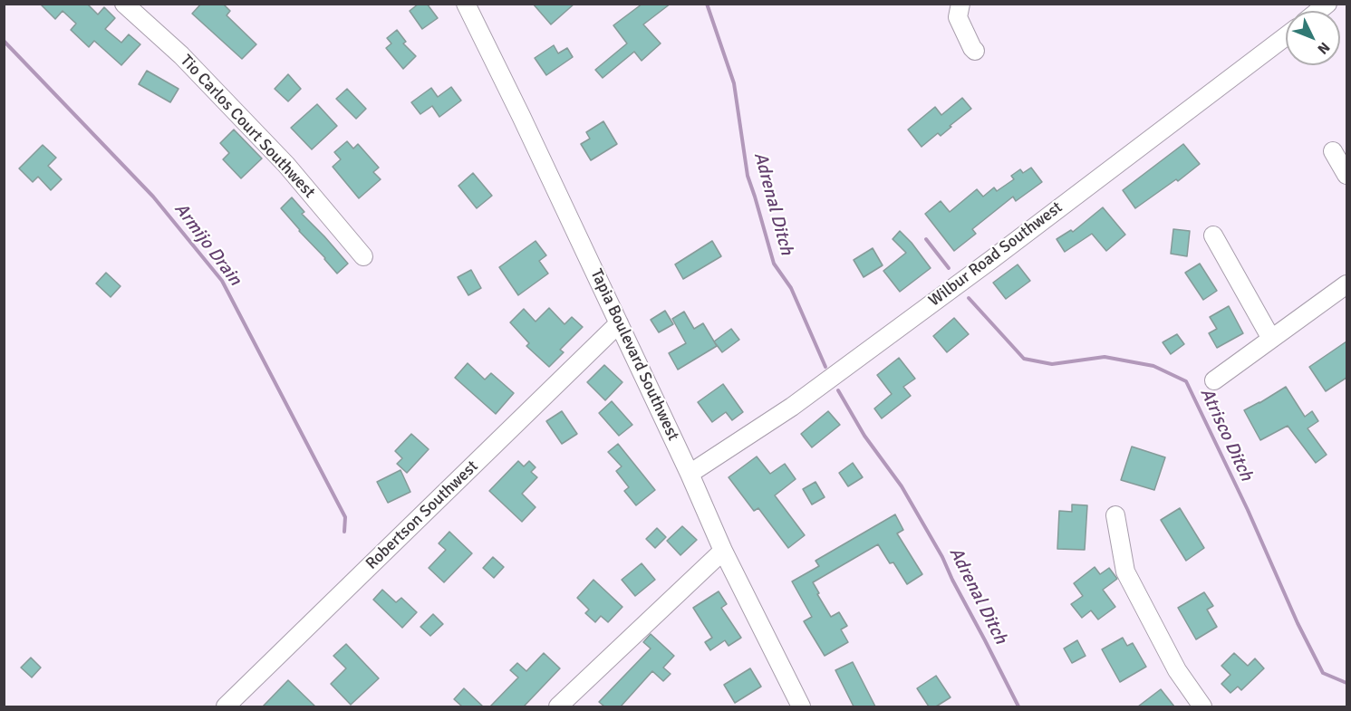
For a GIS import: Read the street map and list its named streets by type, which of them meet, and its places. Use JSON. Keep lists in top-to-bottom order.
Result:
{
  "streets": {
    "street": [
      "Tio Carlos Court Southwest",
      "Wilbur Road Southwest",
      "Tapia Boulevard Southwest",
      "Robertson Southwest"
    ]
  },
  "crossings": [
    ["Wilbur Road Southwest", "Tapia Boulevard Southwest"],
    ["Tapia Boulevard Southwest", "Robertson Southwest"]
  ],
  "water": ["Adrenal Ditch", "Armijo Drain", "Atrisco Ditch"],
  "north": "bottom right"
}
